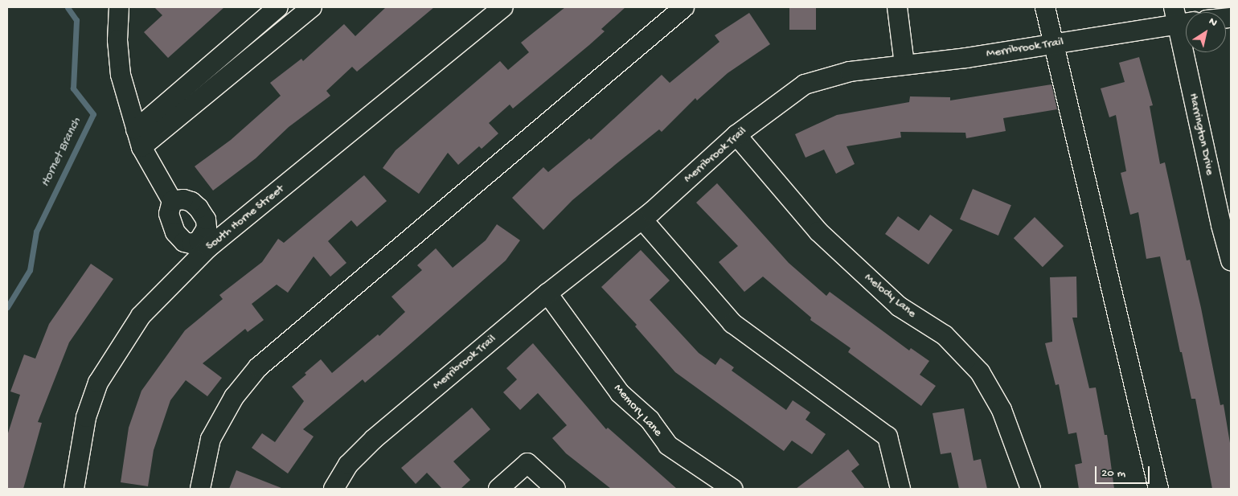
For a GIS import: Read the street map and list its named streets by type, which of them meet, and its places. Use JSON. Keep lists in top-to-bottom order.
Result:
{
  "streets": {
    "street": [
      "Merribrook Trail",
      "Harrington Drive",
      "South Horne Street",
      "Melody Lane",
      "Memory Lane"
    ]
  },
  "crossings": [
    ["Merribrook Trail", "Harrington Drive"],
    ["Merribrook Trail", "Melody Lane"],
    ["Merribrook Trail", "Memory Lane"]
  ],
  "water": ["Hornet Branch"],
  "scale_bar": "20 m",
  "north": "top right"
}
